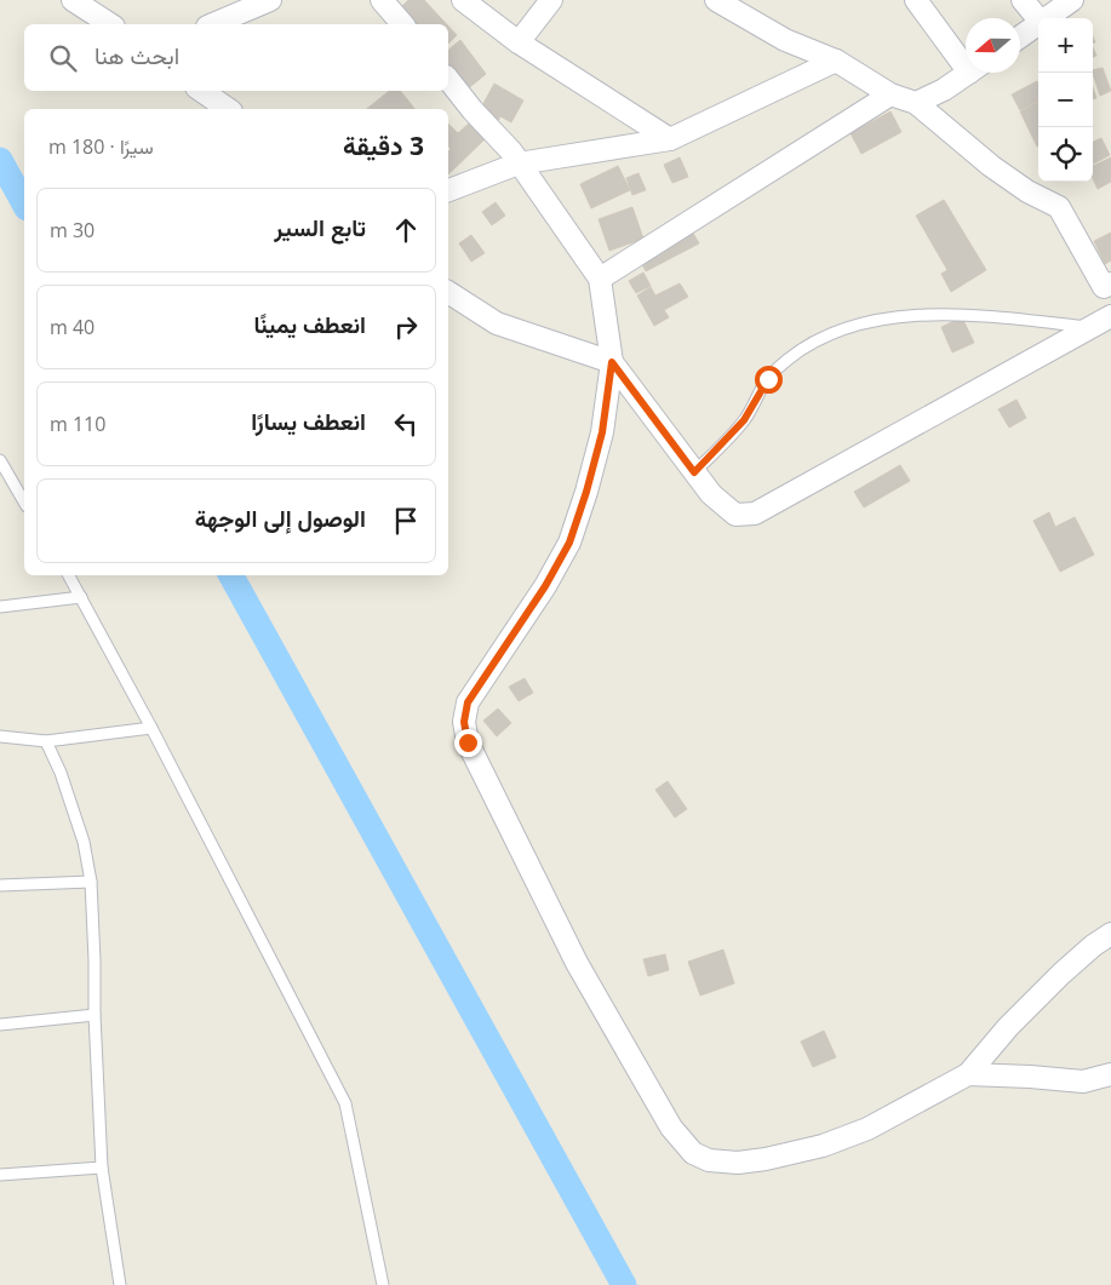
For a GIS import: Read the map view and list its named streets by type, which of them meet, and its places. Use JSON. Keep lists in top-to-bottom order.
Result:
{
  "north": "left",
  "page": {
    "map_buttons": ["+", "−"],
    "search": "ابحث هنا",
    "heading": ["3 دقيقة", "سيرًا · 180 m"],
    "list": [
      ["تابع السير", "30 m"],
      ["انعطف يمينًا", "40 m"],
      ["انعطف يسارًا", "110 m"],
      "الوصول إلى الوجهة"
    ]
  }
}
